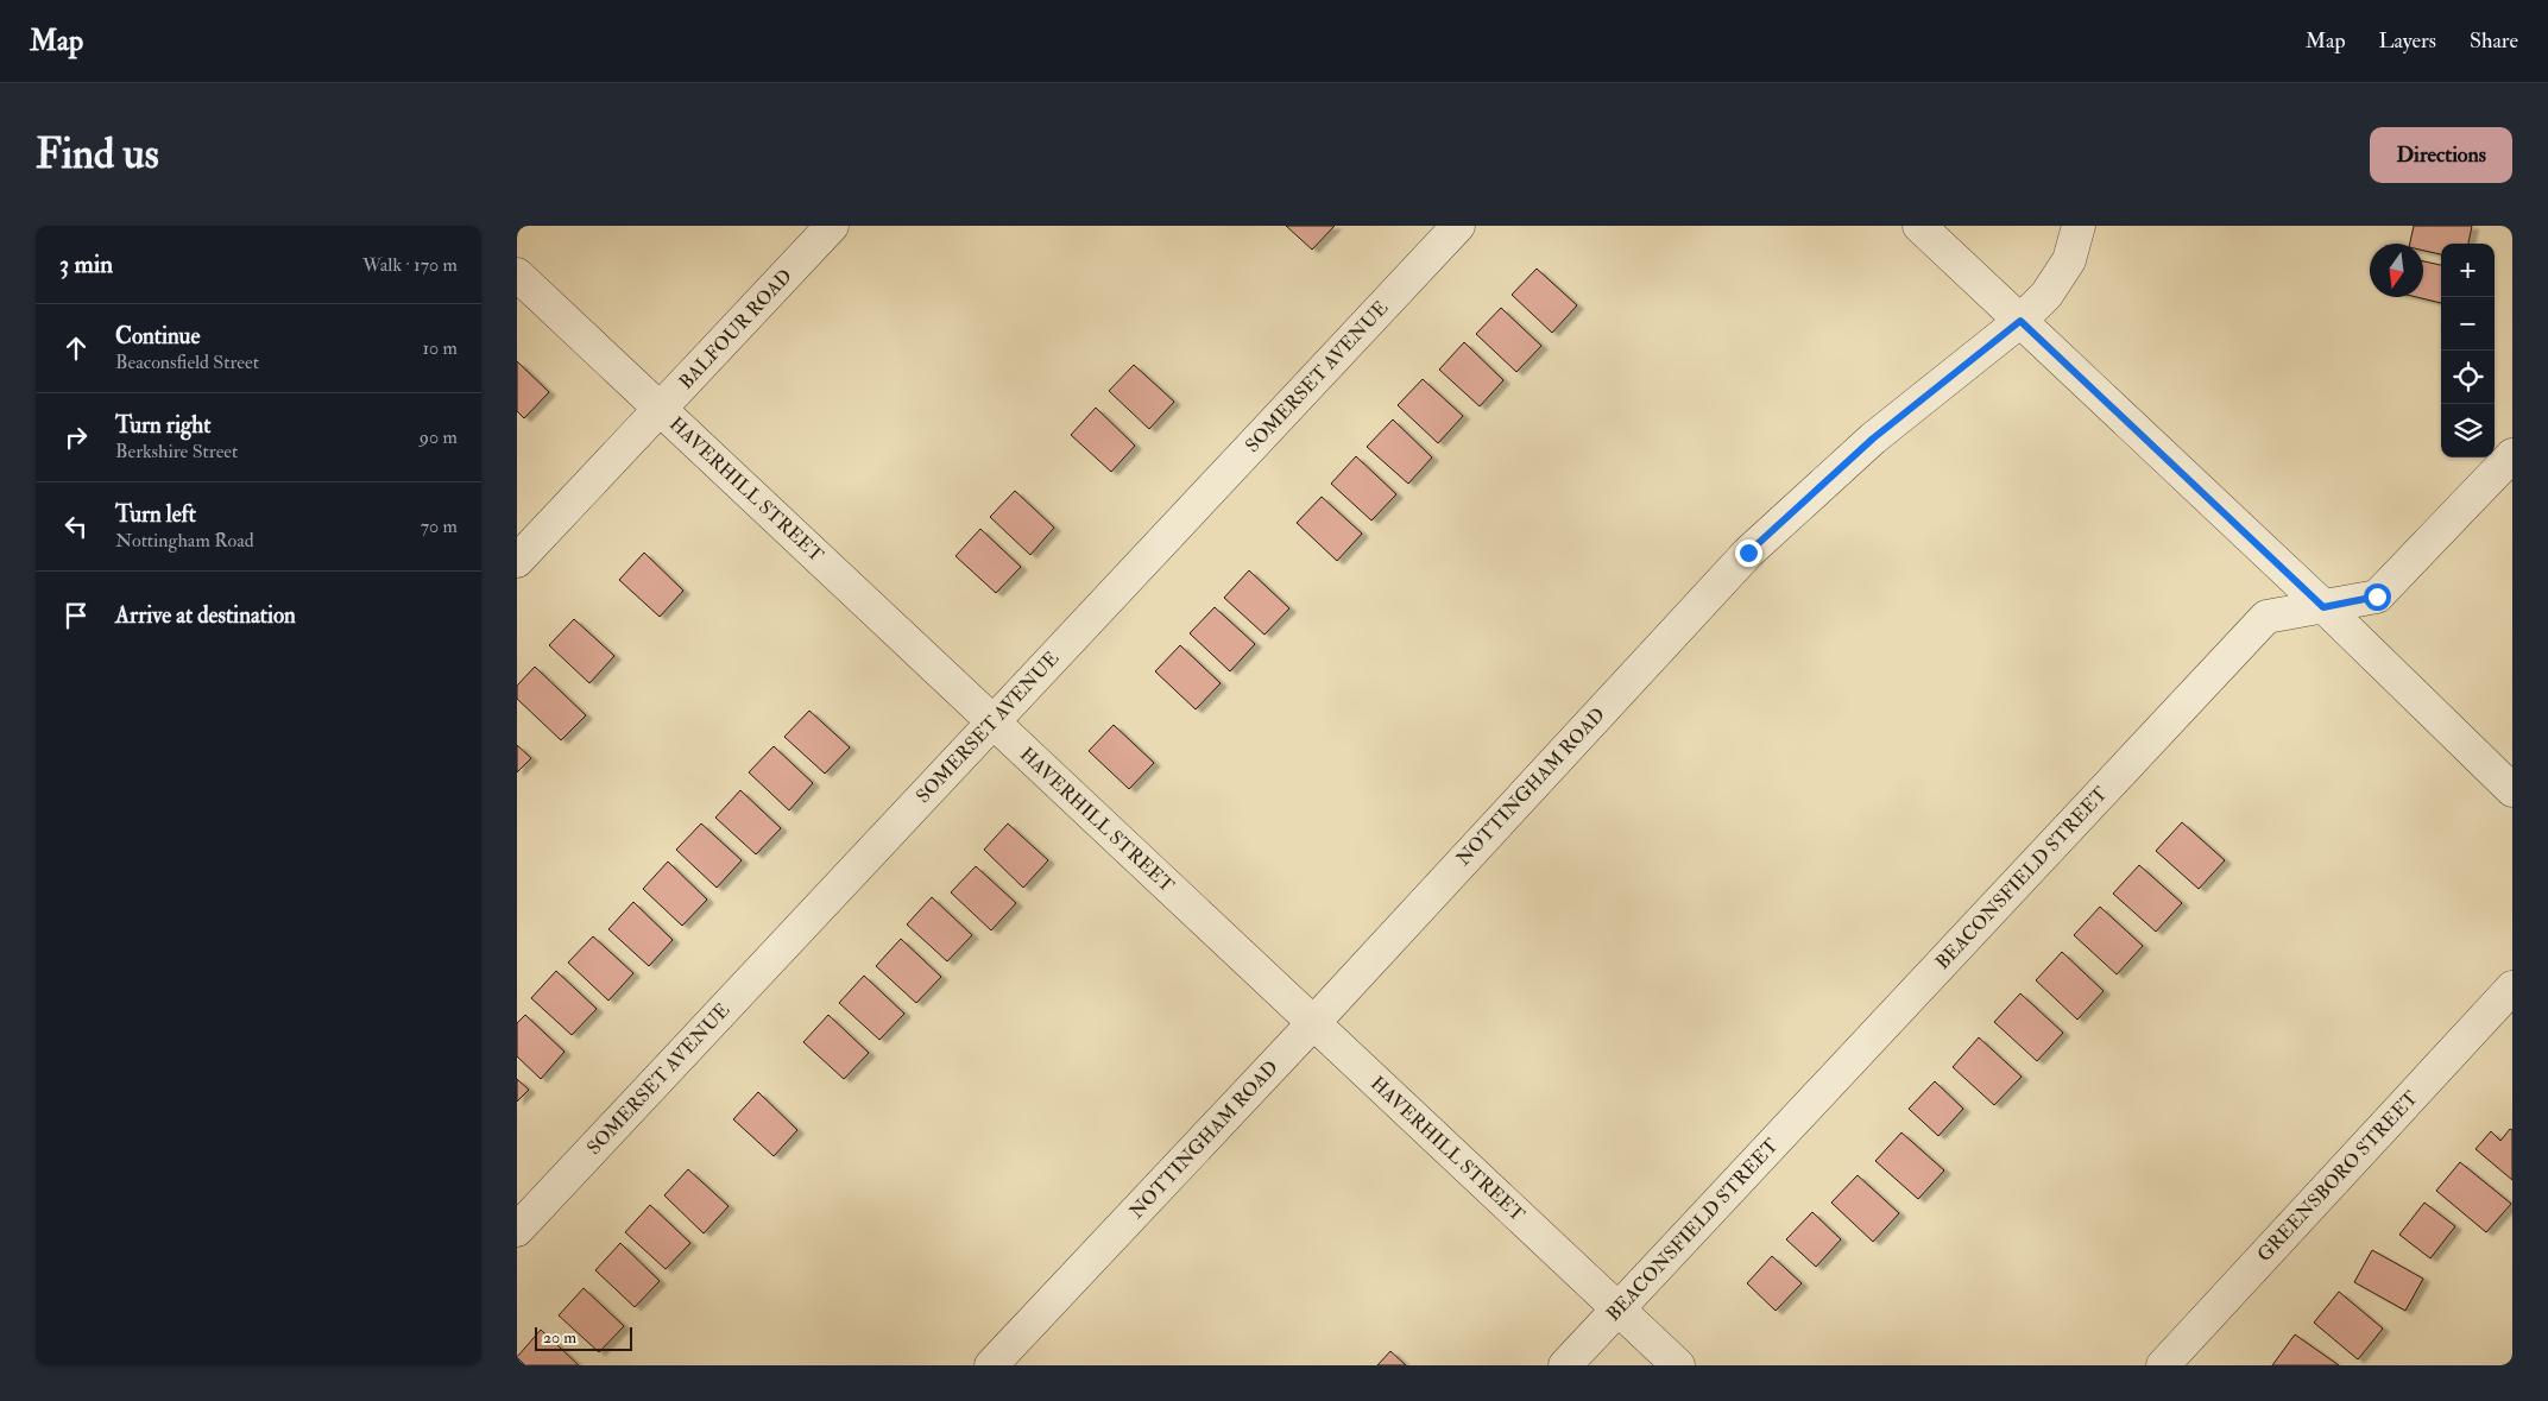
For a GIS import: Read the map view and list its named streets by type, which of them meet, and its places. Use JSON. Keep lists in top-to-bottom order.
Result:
{
  "streets": {
    "street": [
      "BALFOUR ROAD",
      "SOMERSET AVENUE",
      "HAVERHILL STREET",
      "NOTTINGHAM ROAD",
      "BEACONSFIELD STREET",
      "GREENSBORO STREET"
    ]
  },
  "crossings": [
    ["BALFOUR ROAD", "HAVERHILL STREET"],
    ["SOMERSET AVENUE", "HAVERHILL STREET"],
    ["HAVERHILL STREET", "NOTTINGHAM ROAD"],
    ["HAVERHILL STREET", "BEACONSFIELD STREET"]
  ],
  "scale_bar": "20 m",
  "north": "bottom",
  "page": {
    "header": "Map",
    "nav": ["Map", "Layers", "Share"],
    "buttons": "Directions",
    "title": "Find us",
    "heading": ["3 min", "Walk · 170 m"],
    "map_buttons": ["+", "−"],
    "list": [
      ["Continue", "Beaconsfield Street", "10 m"],
      ["Turn right", "Berkshire Street", "90 m"],
      ["Turn left", "Nottingham Road", "70 m"],
      "Arrive at destination"
    ],
    "scale": "20 m"
  }
}
